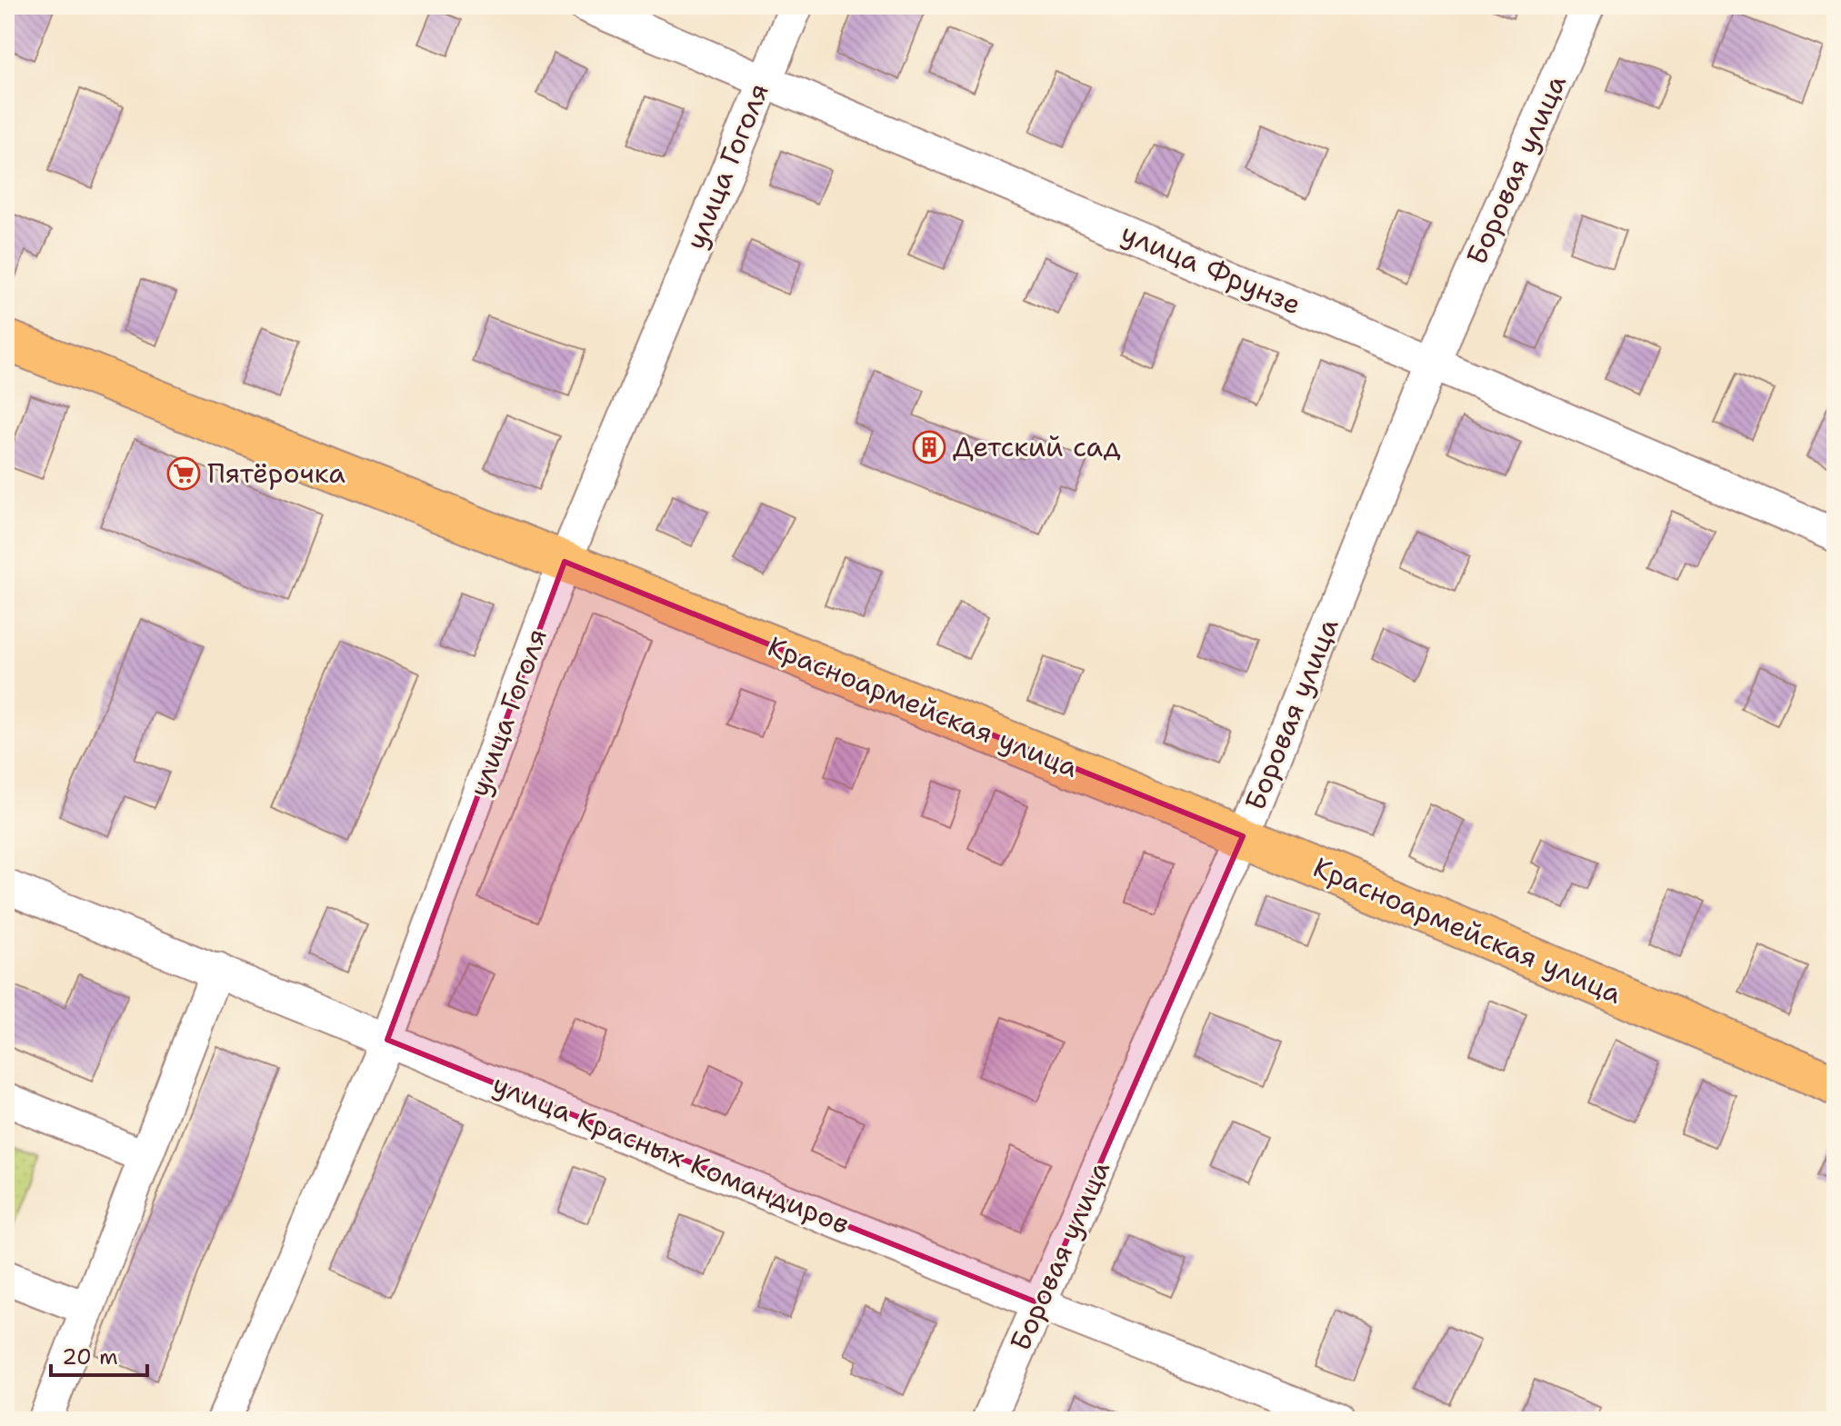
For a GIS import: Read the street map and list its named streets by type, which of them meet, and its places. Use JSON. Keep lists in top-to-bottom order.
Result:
{
  "streets": {
    "main road": ["Красноармейская улица"],
    "street": [
      "улица Гоголя",
      "Боровая улица",
      "улица Фрунзе",
      "улица Красных Командиров"
    ]
  },
  "crossings": [
    ["улица Гоголя", "улица Фрунзе"],
    ["улица Гоголя", "Красноармейская улица"],
    ["улица Гоголя", "улица Красных Командиров"],
    ["Боровая улица", "улица Фрунзе"],
    ["Боровая улица", "Красноармейская улица"],
    ["Боровая улица", "улица Красных Командиров"]
  ],
  "places": {
    "building": ["Детский сад"],
    "supermarket": ["Пятёрочка"]
  },
  "scale_bar": "20 m"
}
